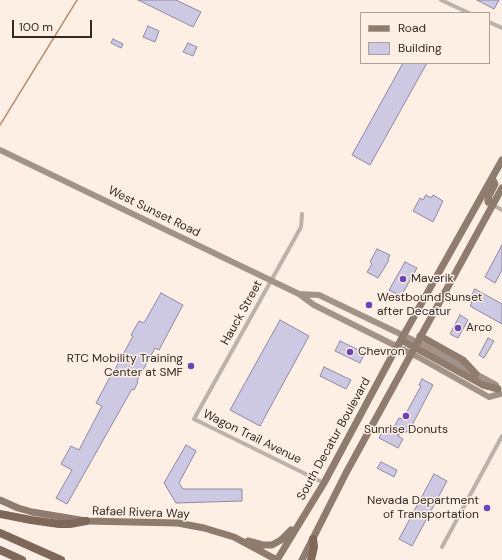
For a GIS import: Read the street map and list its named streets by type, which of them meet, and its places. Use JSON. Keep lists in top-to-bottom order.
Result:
{
  "streets": {
    "main road": ["West Sunset Road", "South Decatur Boulevard", "Rafael Rivera Way"],
    "street": ["Hauck Street", "Wagon Trail Avenue"]
  },
  "crossings": [
    ["West Sunset Road", "Hauck Street"],
    ["West Sunset Road", "South Decatur Boulevard"],
    ["Hauck Street", "Wagon Trail Avenue"],
    ["Wagon Trail Avenue", "South Decatur Boulevard"],
    ["South Decatur Boulevard", "Rafael Rivera Way"]
  ],
  "places": [
    "Maverik",
    "Westbound Sunset after Decatur",
    "Arco",
    "Chevron",
    "RTC Mobility Training Center at SMF",
    "Sunrise Donuts",
    "Nevada Department of Transportation"
  ],
  "legend": ["Road", "Building"],
  "scale_bar": "100 m"
}
